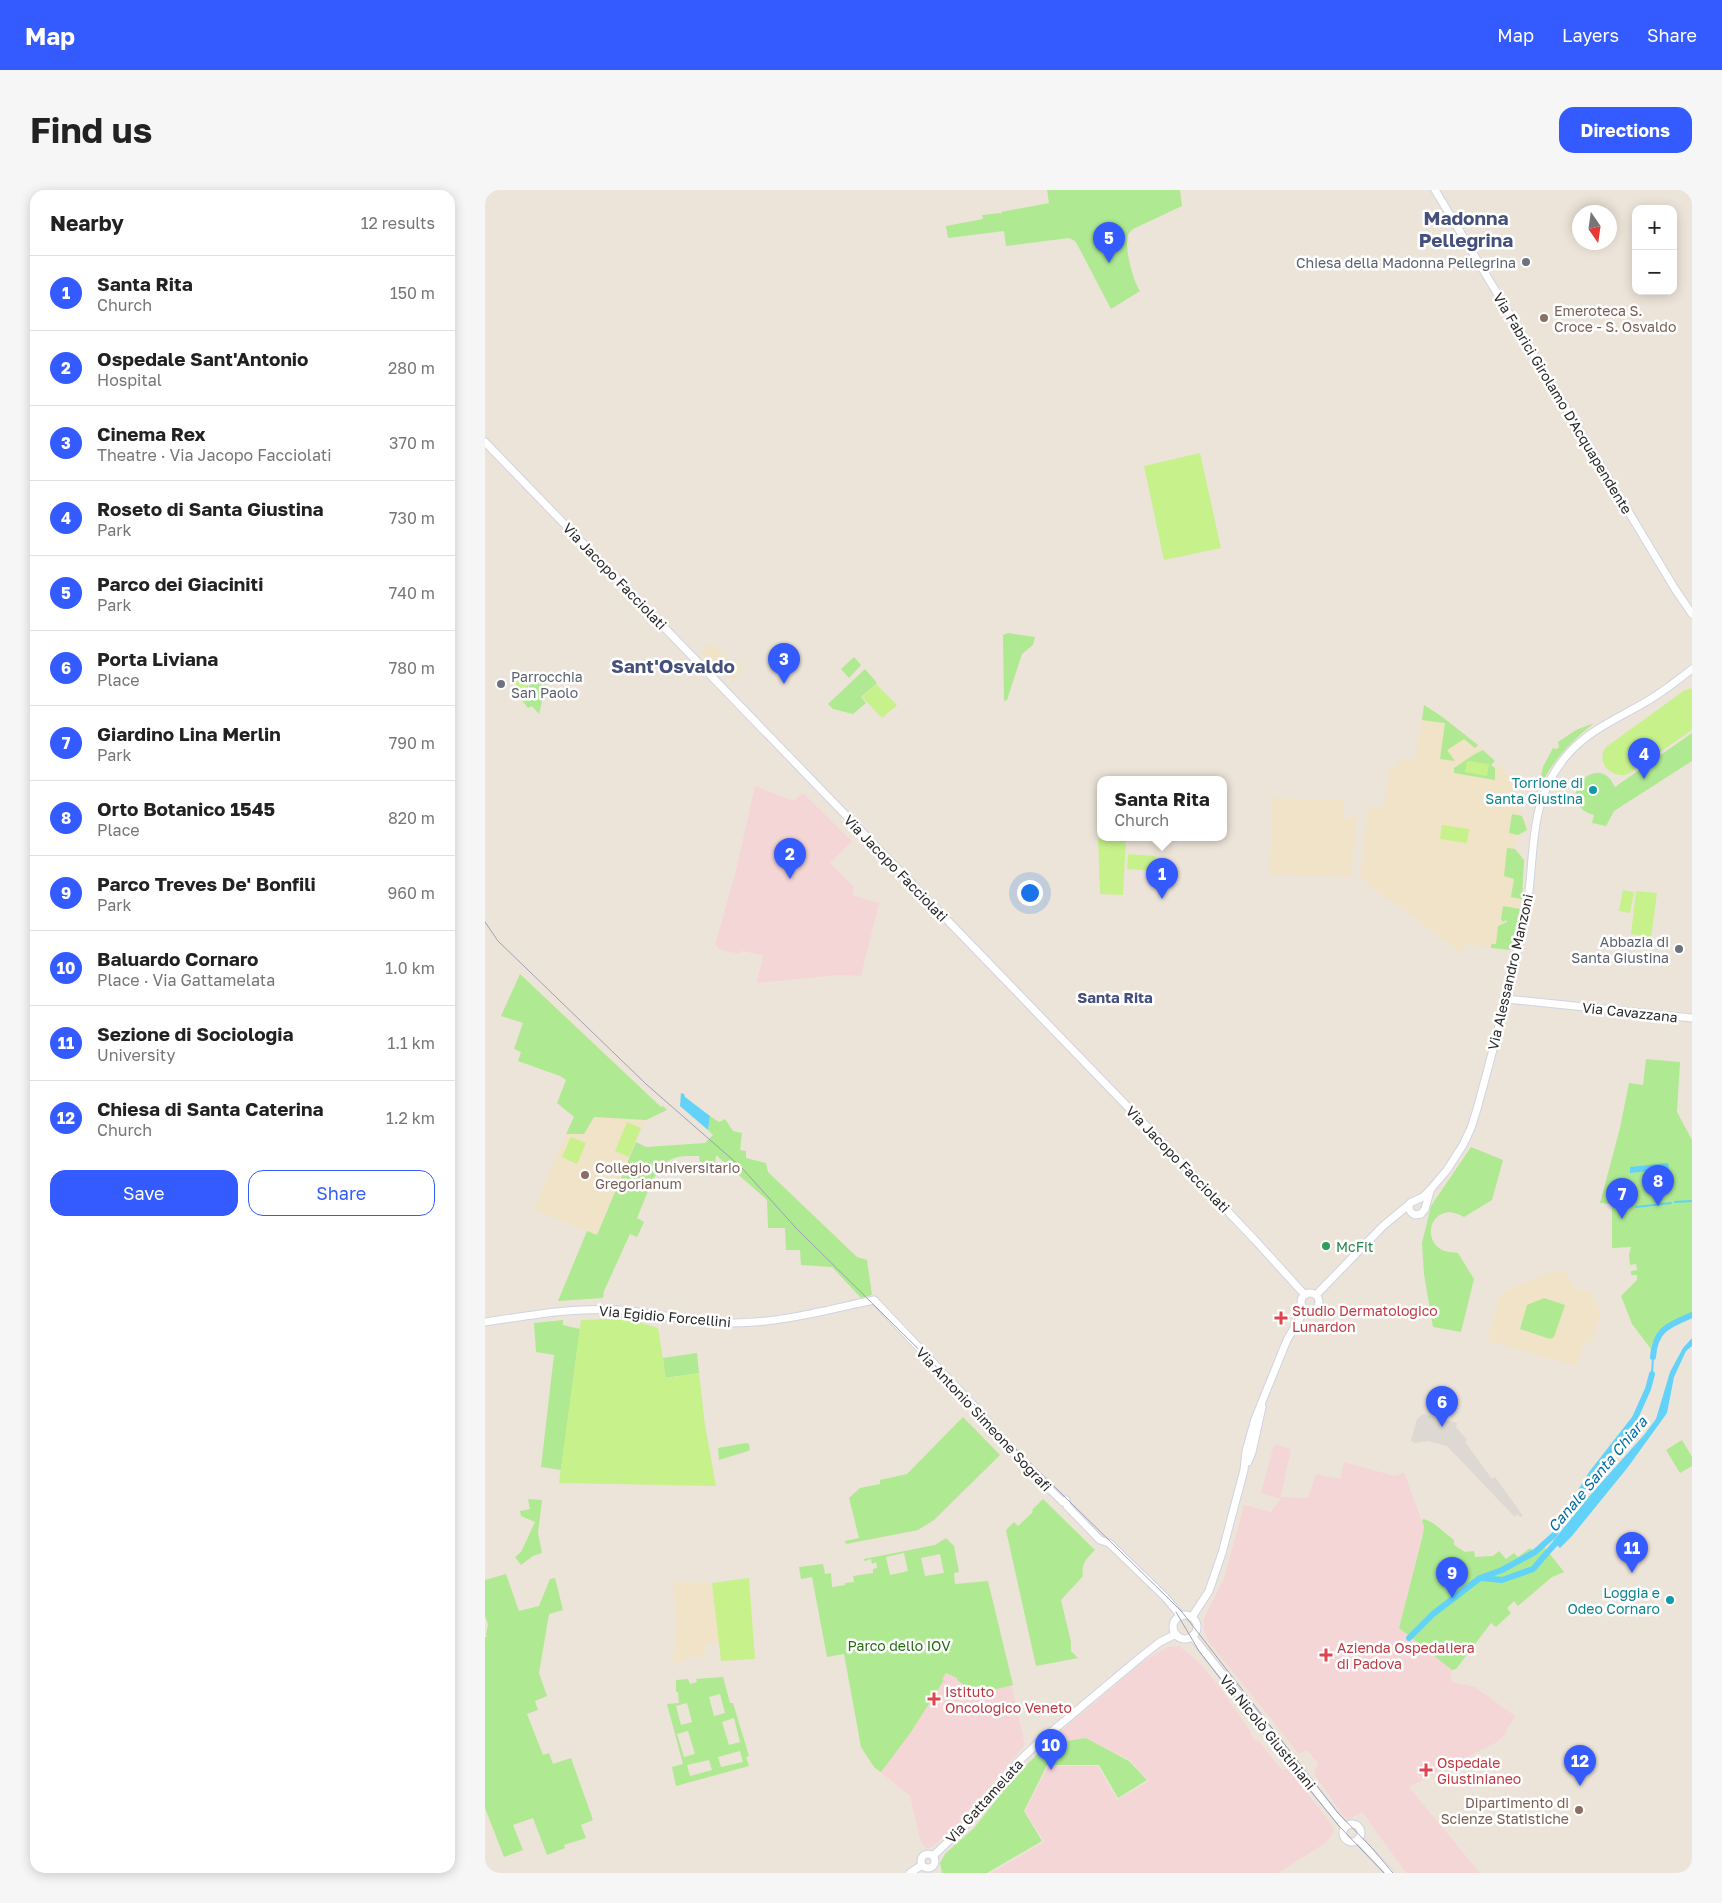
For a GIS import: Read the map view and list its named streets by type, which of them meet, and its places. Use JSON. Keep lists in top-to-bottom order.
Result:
{
  "streets": {
    "main road": [
      "Via Fabrici Girolamo D'Acquapendente",
      "Via Jacopo Facciolati",
      "Via Alessandro Manzoni",
      "Via Cavazzana",
      "Via Egidio Forcellini",
      "Via Antonio Simeone Sografi",
      "Via Nicolò Giustiniani",
      "Via Gattamelata"
    ]
  },
  "crossings": [
    ["Via Jacopo Facciolati", "Via Alessandro Manzoni"],
    ["Via Alessandro Manzoni", "Via Cavazzana"],
    ["Via Egidio Forcellini", "Via Antonio Simeone Sografi"],
    ["Via Antonio Simeone Sografi", "Via Nicolò Giustiniani"],
    ["Via Antonio Simeone Sografi", "Via Gattamelata"],
    ["Via Nicolò Giustiniani", "Via Gattamelata"]
  ],
  "districts": ["Madonna Pellegrina", "Sant'Osvaldo", "Santa Rita"],
  "water": ["Canale Santa Chiara"],
  "parks": ["Parco dello IOV"],
  "places": {
    "other": [
      "Chiesa della Madonna Pellegrina",
      "Emeroteca S. Croce - S. Osvaldo",
      "Parrocchia San Paolo",
      "Torrione di Santa Giustina",
      "Abbazia di Santa Giustina",
      "Collegio Universitario Gregorianum",
      "McFit",
      "Loggia e Odeo Cornaro",
      "Dipartimento di Scienze Statistiche"
    ],
    "health": [
      "Studio Dermatologico Lunardon",
      "Azienda Ospedaliera di Padova",
      "Istituto Oncologico Veneto",
      "Ospedale Giustinianeo"
    ]
  },
  "north": "bottom",
  "page": {
    "header": "Map",
    "nav": ["Map", "Layers", "Share"],
    "buttons": [
      "Directions",
      ["Save", "Share"]
    ],
    "title": "Find us",
    "heading": ["Nearby", "12 results"],
    "map_buttons": ["+", "−"],
    "pins": [
      "5",
      "3",
      "4",
      "2",
      "1",
      "8",
      "7",
      "6",
      "11",
      "9",
      "10",
      "12"
    ],
    "list": [
      {
        "mark": "1",
        "name": "Santa Rita",
        "note": "Church",
        "value": "150 m"
      },
      {
        "mark": "2",
        "name": "Ospedale Sant'Antonio",
        "note": "Hospital",
        "value": "280 m"
      },
      {
        "mark": "3",
        "name": "Cinema Rex",
        "note": "Theatre · Via Jacopo Facciolati",
        "value": "370 m"
      },
      {
        "mark": "4",
        "name": "Roseto di Santa Giustina",
        "note": "Park",
        "value": "730 m"
      },
      {
        "mark": "5",
        "name": "Parco dei Giaciniti",
        "note": "Park",
        "value": "740 m"
      },
      {
        "mark": "6",
        "name": "Porta Liviana",
        "note": "Place",
        "value": "780 m"
      },
      {
        "mark": "7",
        "name": "Giardino Lina Merlin",
        "note": "Park",
        "value": "790 m"
      },
      {
        "mark": "8",
        "name": "Orto Botanico 1545",
        "note": "Place",
        "value": "820 m"
      },
      {
        "mark": "9",
        "name": "Parco Treves De' Bonfili",
        "note": "Park",
        "value": "960 m"
      },
      {
        "mark": "10",
        "name": "Baluardo Cornaro",
        "note": "Place · Via Gattamelata",
        "value": "1.0 km"
      },
      {
        "mark": "11",
        "name": "Sezione di Sociologia",
        "note": "University",
        "value": "1.1 km"
      },
      {
        "mark": "12",
        "name": "Chiesa di Santa Caterina",
        "note": "Church",
        "value": "1.2 km"
      }
    ],
    "popup": ["Santa Rita", "Church"]
  }
}
